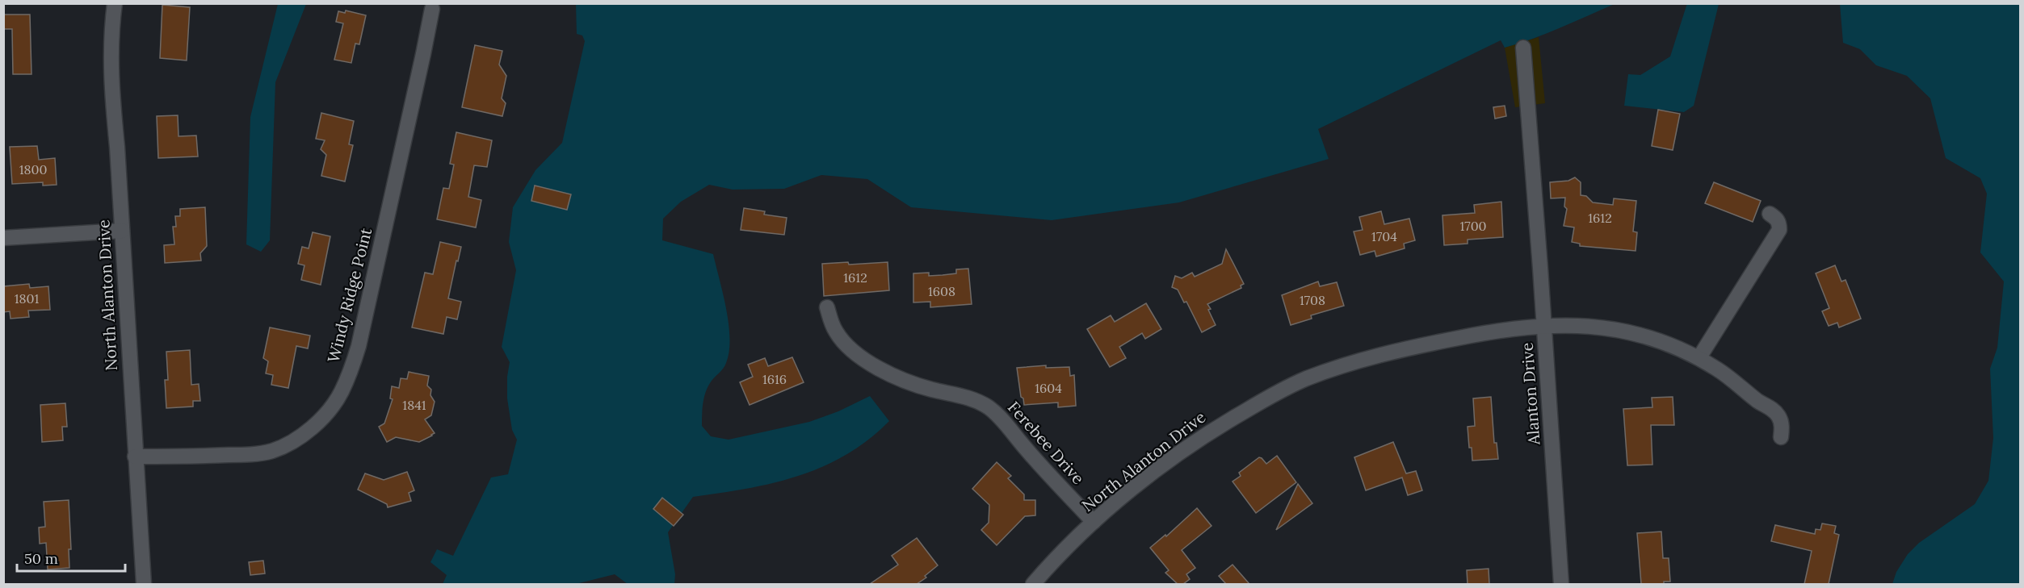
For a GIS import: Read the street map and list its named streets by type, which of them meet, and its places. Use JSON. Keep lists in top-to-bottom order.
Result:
{
  "streets": {
    "street": [
      "North Alanton Drive",
      "Windy Ridge Point",
      "Alanton Drive",
      "Ferebee Drive"
    ]
  },
  "crossings": [
    ["North Alanton Drive", "Windy Ridge Point"],
    ["North Alanton Drive", "Alanton Drive"],
    ["North Alanton Drive", "Ferebee Drive"]
  ],
  "house_numbers": [
    "1800",
    "1612",
    "1700",
    "1704",
    "1612",
    "1608",
    "1801",
    "1708",
    "1616",
    "1604",
    "1841"
  ],
  "scale_bar": "50 m"
}
